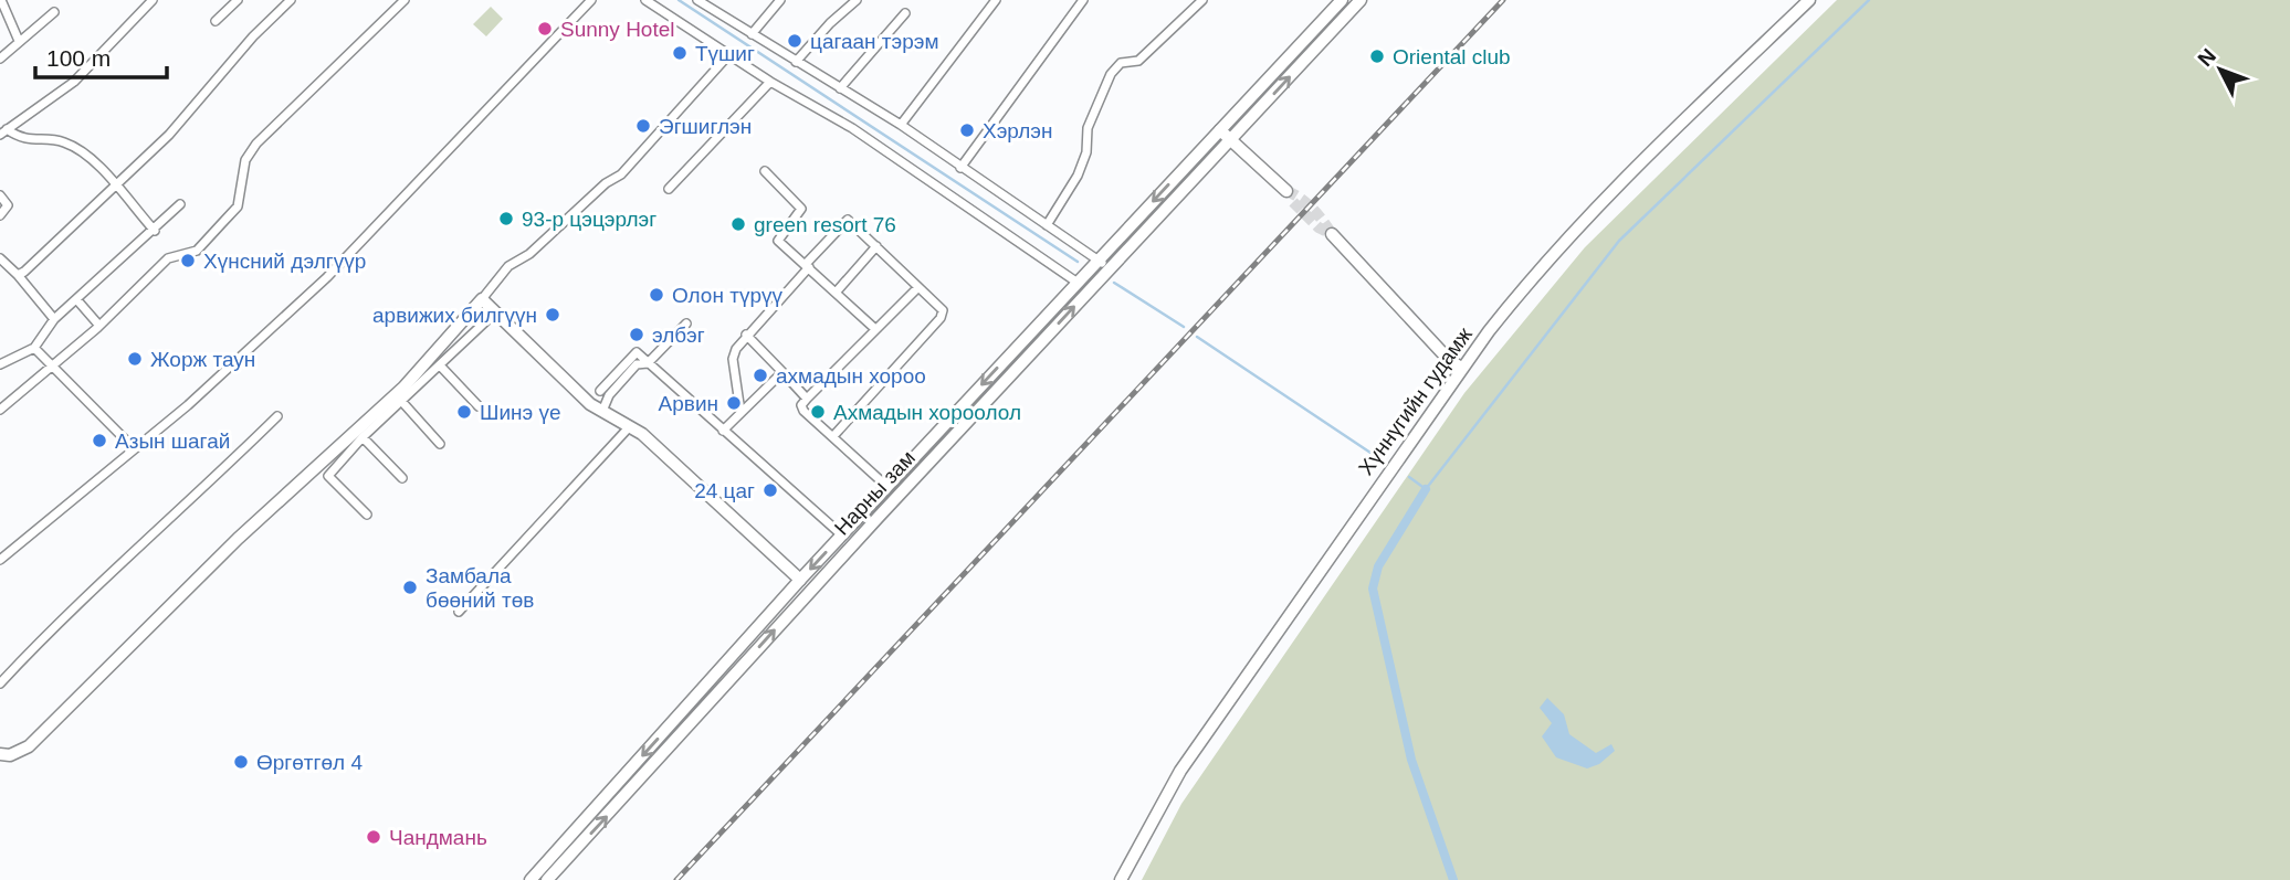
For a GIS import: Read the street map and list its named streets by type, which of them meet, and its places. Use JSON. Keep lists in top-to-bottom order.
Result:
{
  "streets": {
    "main road": ["Хүннүгийн гудамж", "Нарны зам"]
  },
  "places": [
    "Sunny Hotel",
    "цагаан тэрэм",
    "Түшиг",
    "Oriental club",
    "Эгшиглэн",
    "Хэрлэн",
    "93-р цэцэрлэг",
    "green resort 76",
    "Хүнсний дэлгүүр",
    "Олон түрүү",
    "арвижих билгүүн",
    "элбэг",
    "Жорж таун",
    "ахмадын хороо",
    "Арвин",
    "Шинэ үе",
    "Ахмадын хороолол",
    "Азын шагай",
    "24 цаг",
    "Замбала бөөний төв",
    "Өргөтгөл 4",
    "Чандмань"
  ],
  "scale_bar": "100 m",
  "north": "top left"
}
